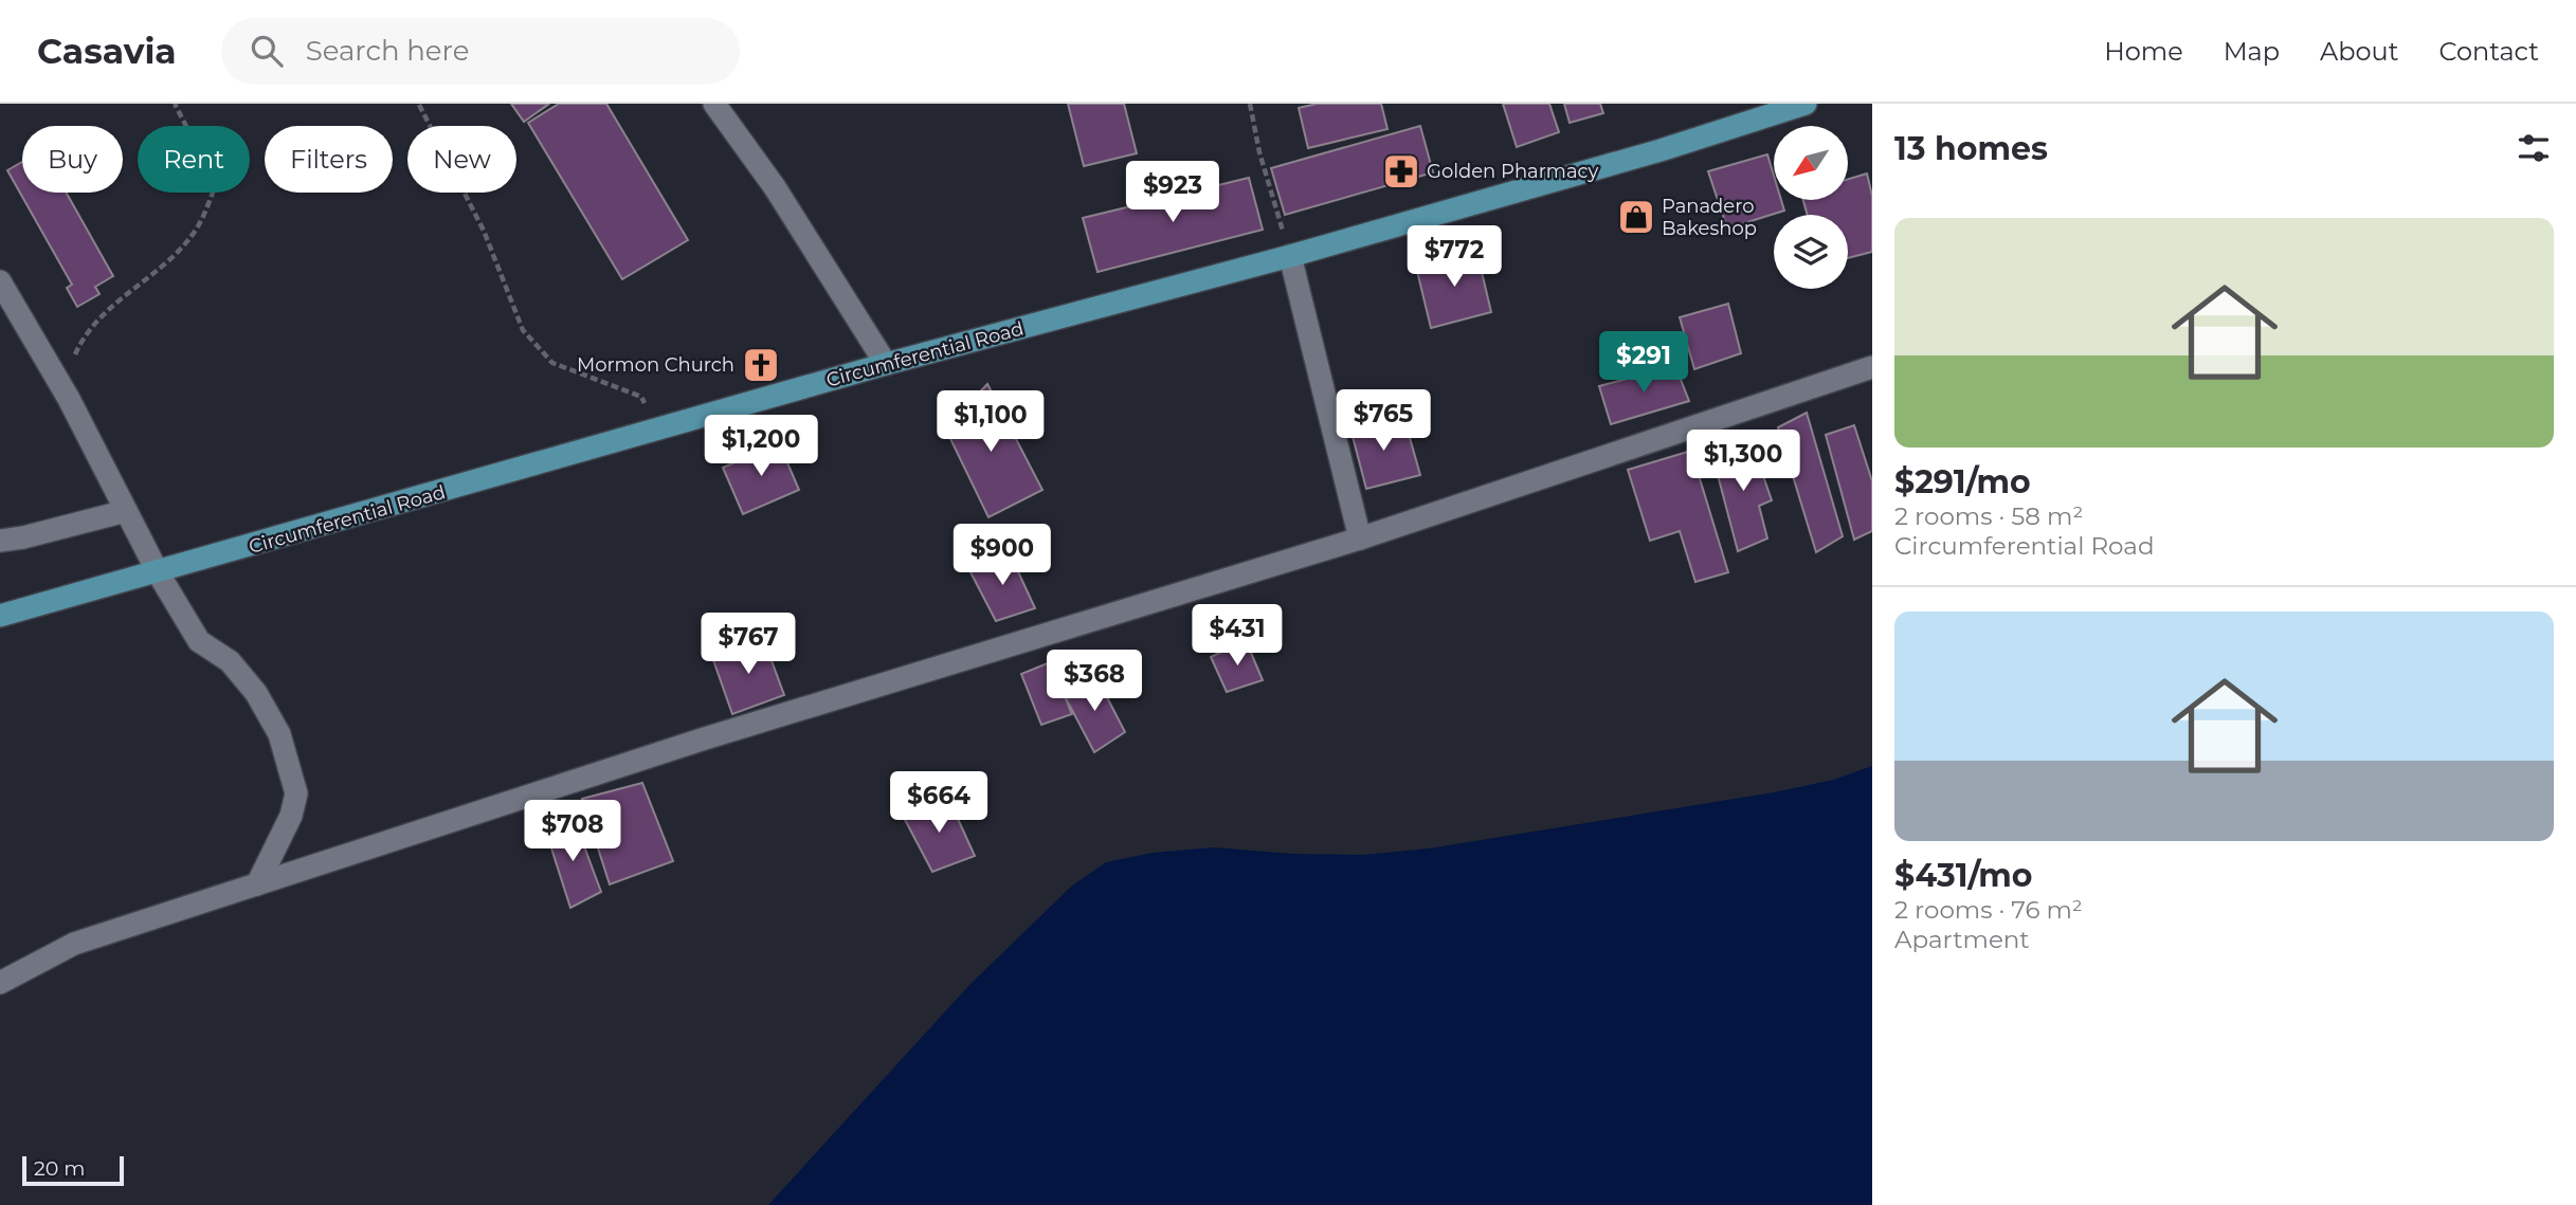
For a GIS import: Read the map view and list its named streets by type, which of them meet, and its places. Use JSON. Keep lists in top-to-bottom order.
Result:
{
  "streets": {
    "main road": ["Circumferential Road"]
  },
  "places": {
    "pharmacy": ["Golden Pharmacy"],
    "shop": ["Panadero Bakeshop"],
    "church": ["Mormon Church"]
  },
  "scale_bar": "20 m",
  "north": "bottom left",
  "page": {
    "header": "Casavia",
    "search": "Search here",
    "nav": [
      "Home",
      "Map",
      "About",
      "Contact"
    ],
    "heading": "13 homes",
    "chip": [
      "Buy",
      "Rent",
      "Filters",
      "New"
    ],
    "price": [
      "$923",
      "$772",
      "$291",
      "$765",
      "$1,100",
      "$1,200",
      "$1,300",
      "$900",
      "$431",
      "$767",
      "$368",
      "$664",
      "$708"
    ],
    "list": [
      {
        "name": "$291/mo",
        "note": "2 rooms · 58 m² · Circumferential Road"
      },
      {
        "name": "$431/mo",
        "note": "2 rooms · 76 m² · Apartment"
      }
    ],
    "scale": "20 m"
  }
}
